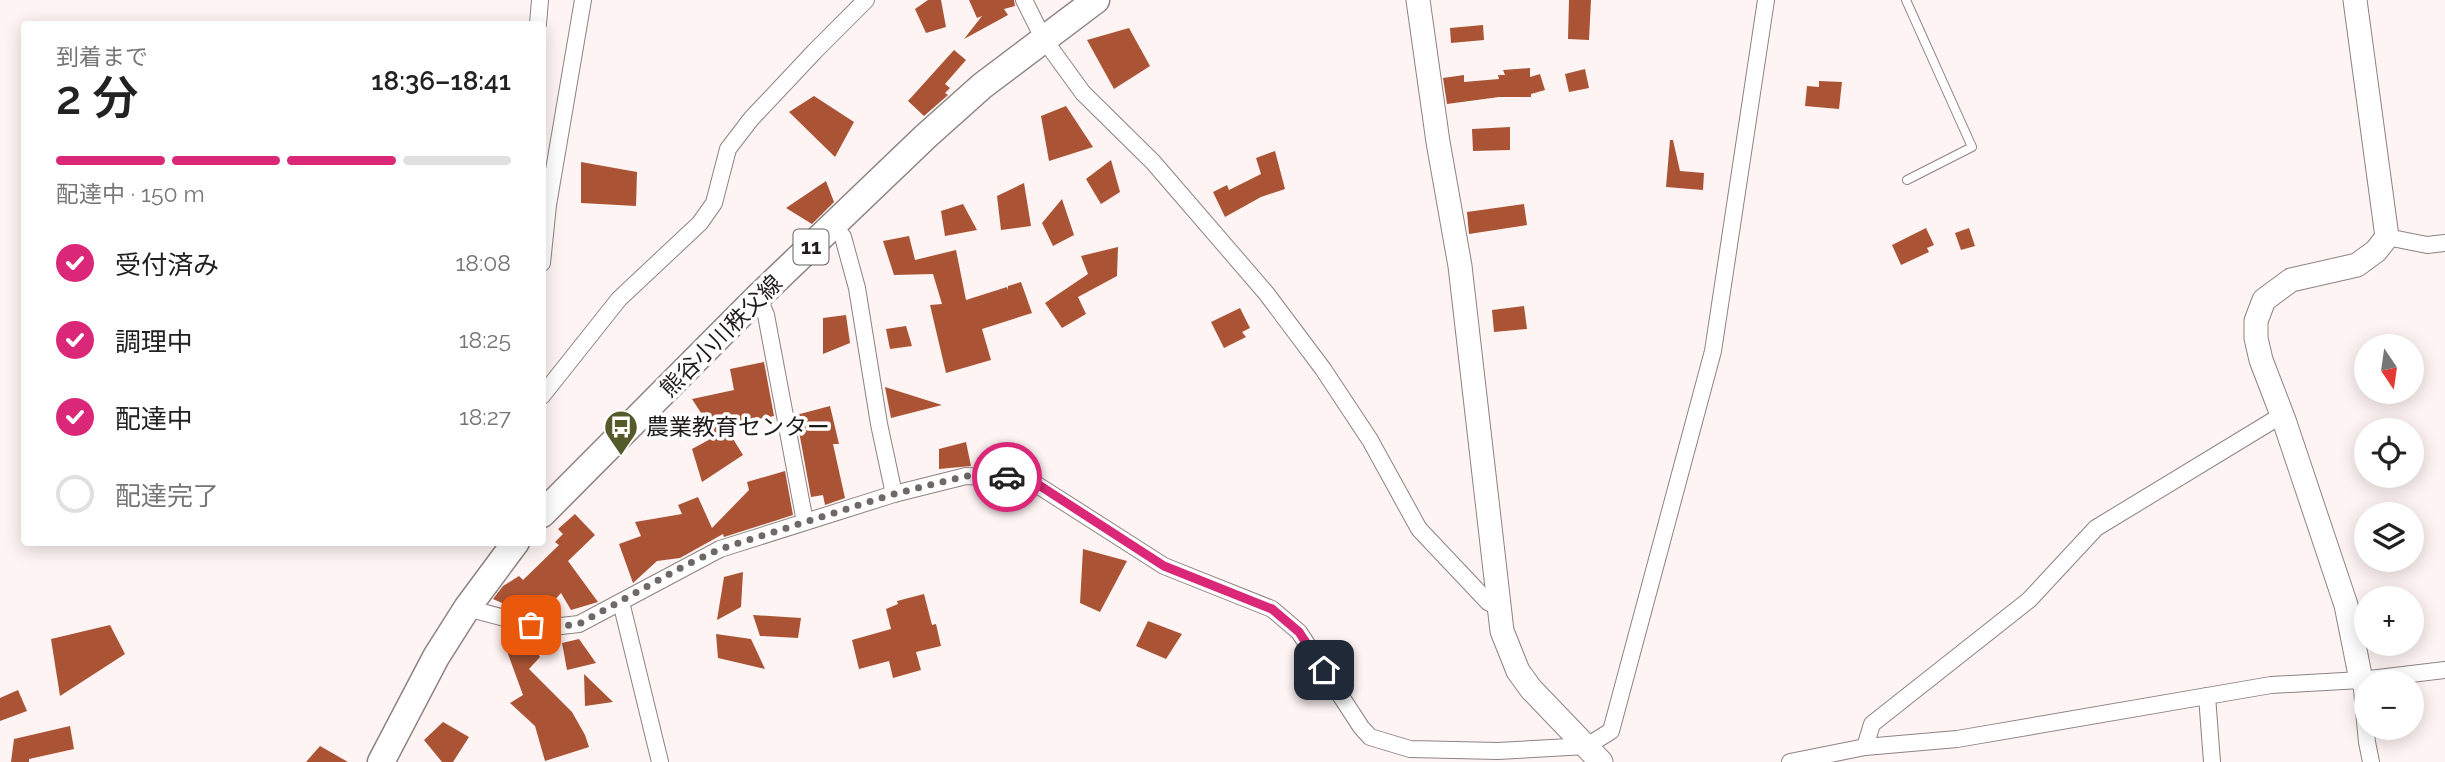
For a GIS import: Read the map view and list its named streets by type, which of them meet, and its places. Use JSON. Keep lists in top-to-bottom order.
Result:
{
  "streets": {
    "main road": ["11", "熊谷小川秩父線"]
  },
  "places": {
    "bus stop": ["農業教育センター"]
  },
  "north": "bottom",
  "page": {
    "heading": ["2 分", "到着まで", "18:36–18:41"],
    "bar": "配達中 · 150 m",
    "list": [
      ["受付済み", "18:08"],
      ["調理中", "18:25"],
      ["配達中", "18:27"],
      "配達完了"
    ],
    "map_buttons": ["+", "−"]
  }
}
